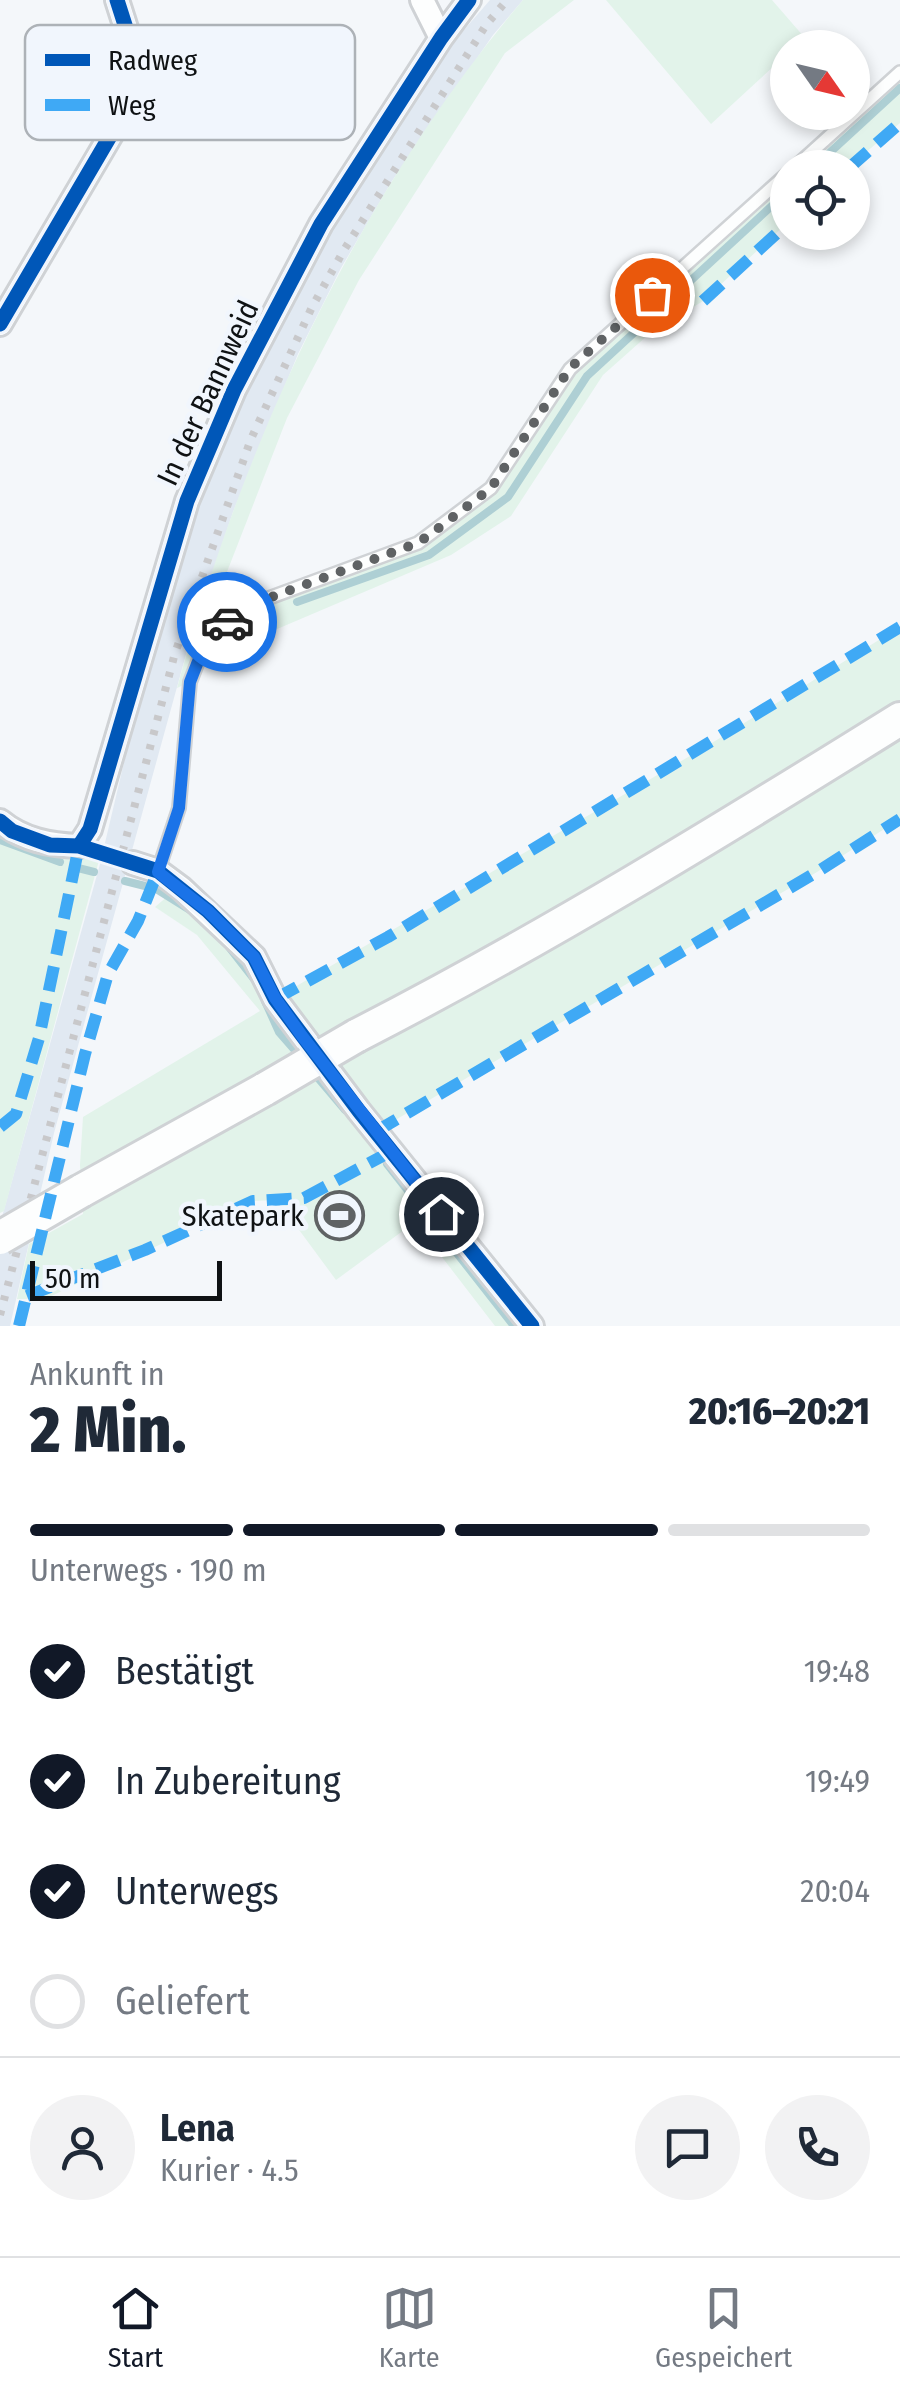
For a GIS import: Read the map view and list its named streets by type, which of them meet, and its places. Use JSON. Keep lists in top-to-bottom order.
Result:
{
  "streets": {
    "street": ["In der Bannweid"]
  },
  "places": {
    "sports": ["Skatepark"]
  },
  "legend": ["Radweg", "Weg"],
  "scale_bar": "50 m",
  "north": "bottom right",
  "page": {
    "scale": "50 m",
    "heading": ["2 Min.", "Ankunft in", "20:16–20:21"],
    "panel": ["Lena", "Kurier · 4.5"],
    "bar": "Unterwegs · 190 m",
    "list": [
      ["Bestätigt", "19:48"],
      ["In Zubereitung", "19:49"],
      ["Unterwegs", "20:04"],
      "Geliefert"
    ],
    "tabs": ["Start", "Karte", "Gespeichert"]
  }
}
